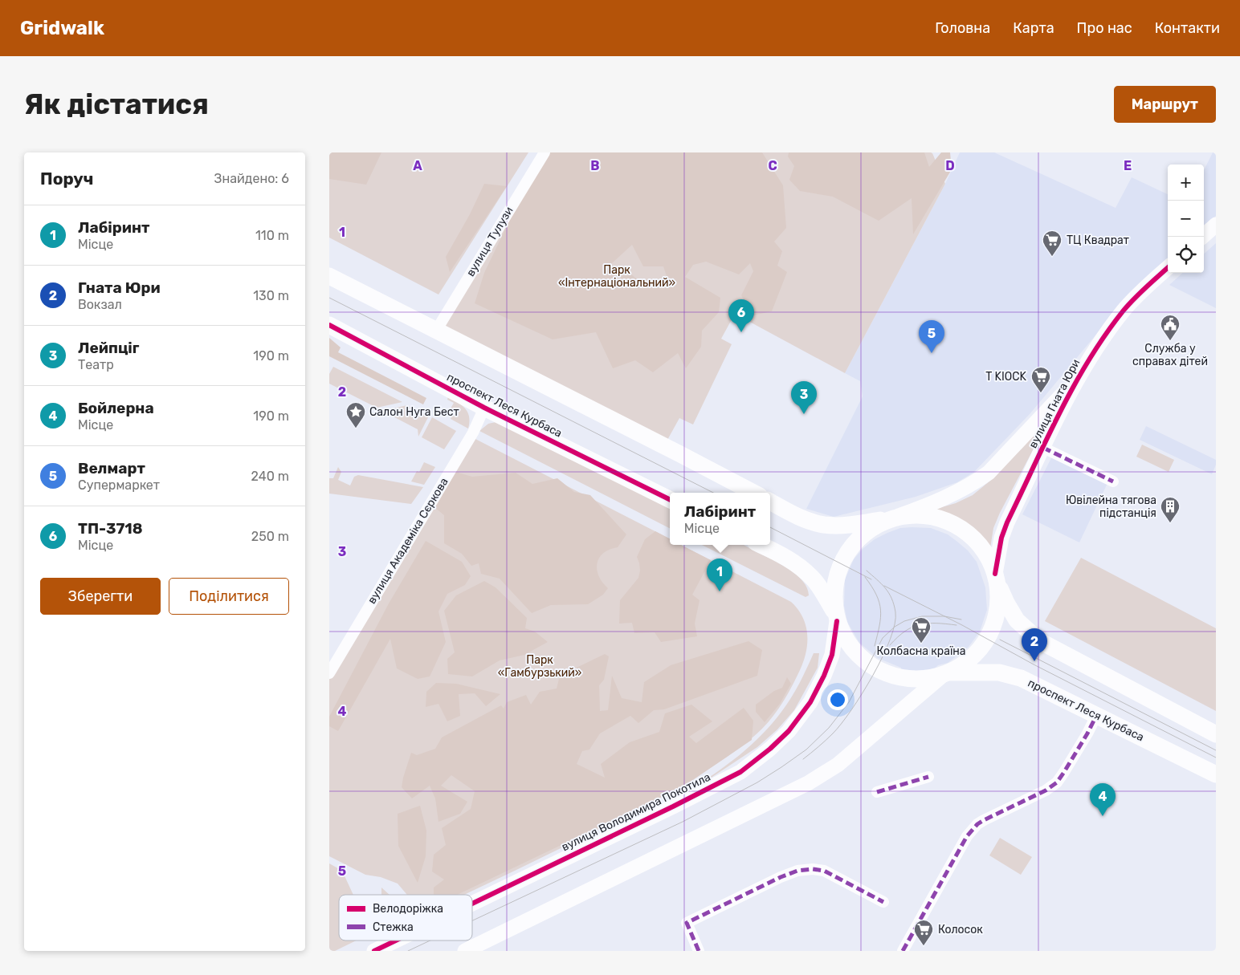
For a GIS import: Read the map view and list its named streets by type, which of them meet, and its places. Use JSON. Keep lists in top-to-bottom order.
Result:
{
  "streets": {
    "main road": ["проспект Леся Курбаса"],
    "street": [
      "вулиця Тулузи",
      "вулиця Гната Юри",
      "вулиця Академіка Сєркова",
      "вулиця Володимира Покотила"
    ]
  },
  "crossings": [
    ["проспект Леся Курбаса", "вулиця Академіка Сєркова"]
  ],
  "parks": ["Парк «Інтернаціональний»", "Парк «Гамбурзький»"],
  "places": {
    "supermarket": [
      "ТЦ Квадрат",
      "T KIOCK",
      "Колбасна країна",
      "Колосок"
    ],
    "public building": ["Служба у справах дітей"],
    "place": ["Салон Нуга Бест"],
    "building": ["Ювілейна тягова підстанція"]
  },
  "legend": ["Велодоріжка", "Стежка"],
  "page": {
    "header": "Gridwalk",
    "nav": [
      "Головна",
      "Карта",
      "Про нас",
      "Контакти"
    ],
    "buttons": [
      "Маршрут",
      ["Зберегти", "Поділитися"]
    ],
    "title": "Як дістатися",
    "heading": ["Поруч", "Знайдено: 6"],
    "map_buttons": ["+", "−"],
    "list": [
      {
        "mark": "1",
        "name": "Лабіринт",
        "note": "Місце",
        "value": "110 m"
      },
      {
        "mark": "2",
        "name": "Гната Юри",
        "note": "Вокзал",
        "value": "130 m"
      },
      {
        "mark": "3",
        "name": "Лейпціг",
        "note": "Театр",
        "value": "190 m"
      },
      {
        "mark": "4",
        "name": "Бойлерна",
        "note": "Місце",
        "value": "190 m"
      },
      {
        "mark": "5",
        "name": "Велмарт",
        "note": "Супермаркет",
        "value": "240 m"
      },
      {
        "mark": "6",
        "name": "ТП-3718",
        "note": "Місце",
        "value": "250 m"
      }
    ],
    "pins": [
      "6",
      "5",
      "3",
      "1",
      "2",
      "4"
    ],
    "popup": ["Лабіринт", "Місце"]
  },
  "grid": {
    "columns": [
      "A",
      "B",
      "C",
      "D",
      "E"
    ],
    "rows": [
      "1",
      "2",
      "3",
      "4",
      "5"
    ]
  }
}
